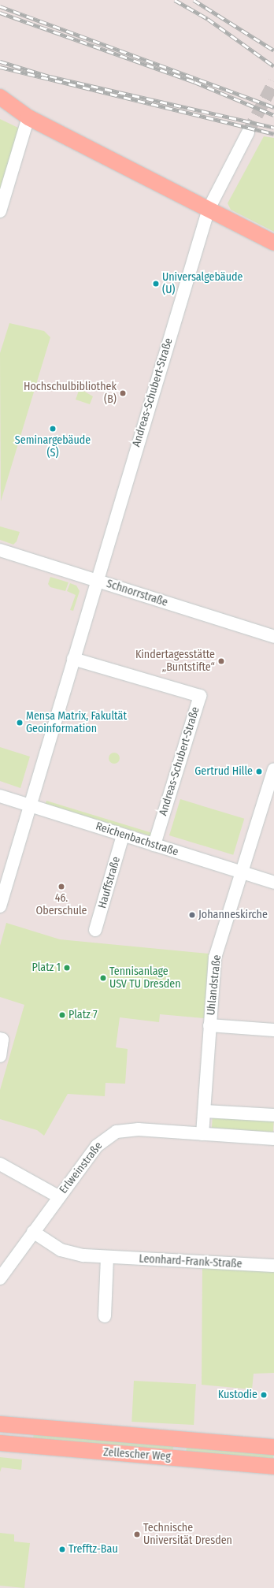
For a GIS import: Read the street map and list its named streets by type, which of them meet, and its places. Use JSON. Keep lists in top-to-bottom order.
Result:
{
  "streets": {
    "main road": ["Zellescher Weg"],
    "street": [
      "Andreas-Schubert-Straße",
      "Schnorrstraße",
      "Reichenbachstraße",
      "Hauffstraße",
      "Uhlandstraße",
      "Erlweinstraße",
      "Leonhard-Frank-Straße"
    ]
  },
  "crossings": [
    ["Andreas-Schubert-Straße", "Schnorrstraße"],
    ["Andreas-Schubert-Straße", "Reichenbachstraße"],
    ["Reichenbachstraße", "Hauffstraße"],
    ["Reichenbachstraße", "Uhlandstraße"],
    ["Uhlandstraße", "Erlweinstraße"],
    ["Erlweinstraße", "Leonhard-Frank-Straße"]
  ],
  "places": [
    "Universalgebäude (U)",
    "Hochschulbibliothek (B)",
    "Seminargebäude (S)",
    "Kindertagesstätte „Buntstifte“",
    "Mensa Matrix, Fakultät Geoinformation",
    "Gertrud Hille",
    "46. Oberschule",
    "Johanneskirche",
    "Platz 1",
    "Tennisanlage USV TU Dresden",
    "Platz 7",
    "Kustodie",
    "Technische Universität Dresden",
    "Trefftz-Bau"
  ]
}
